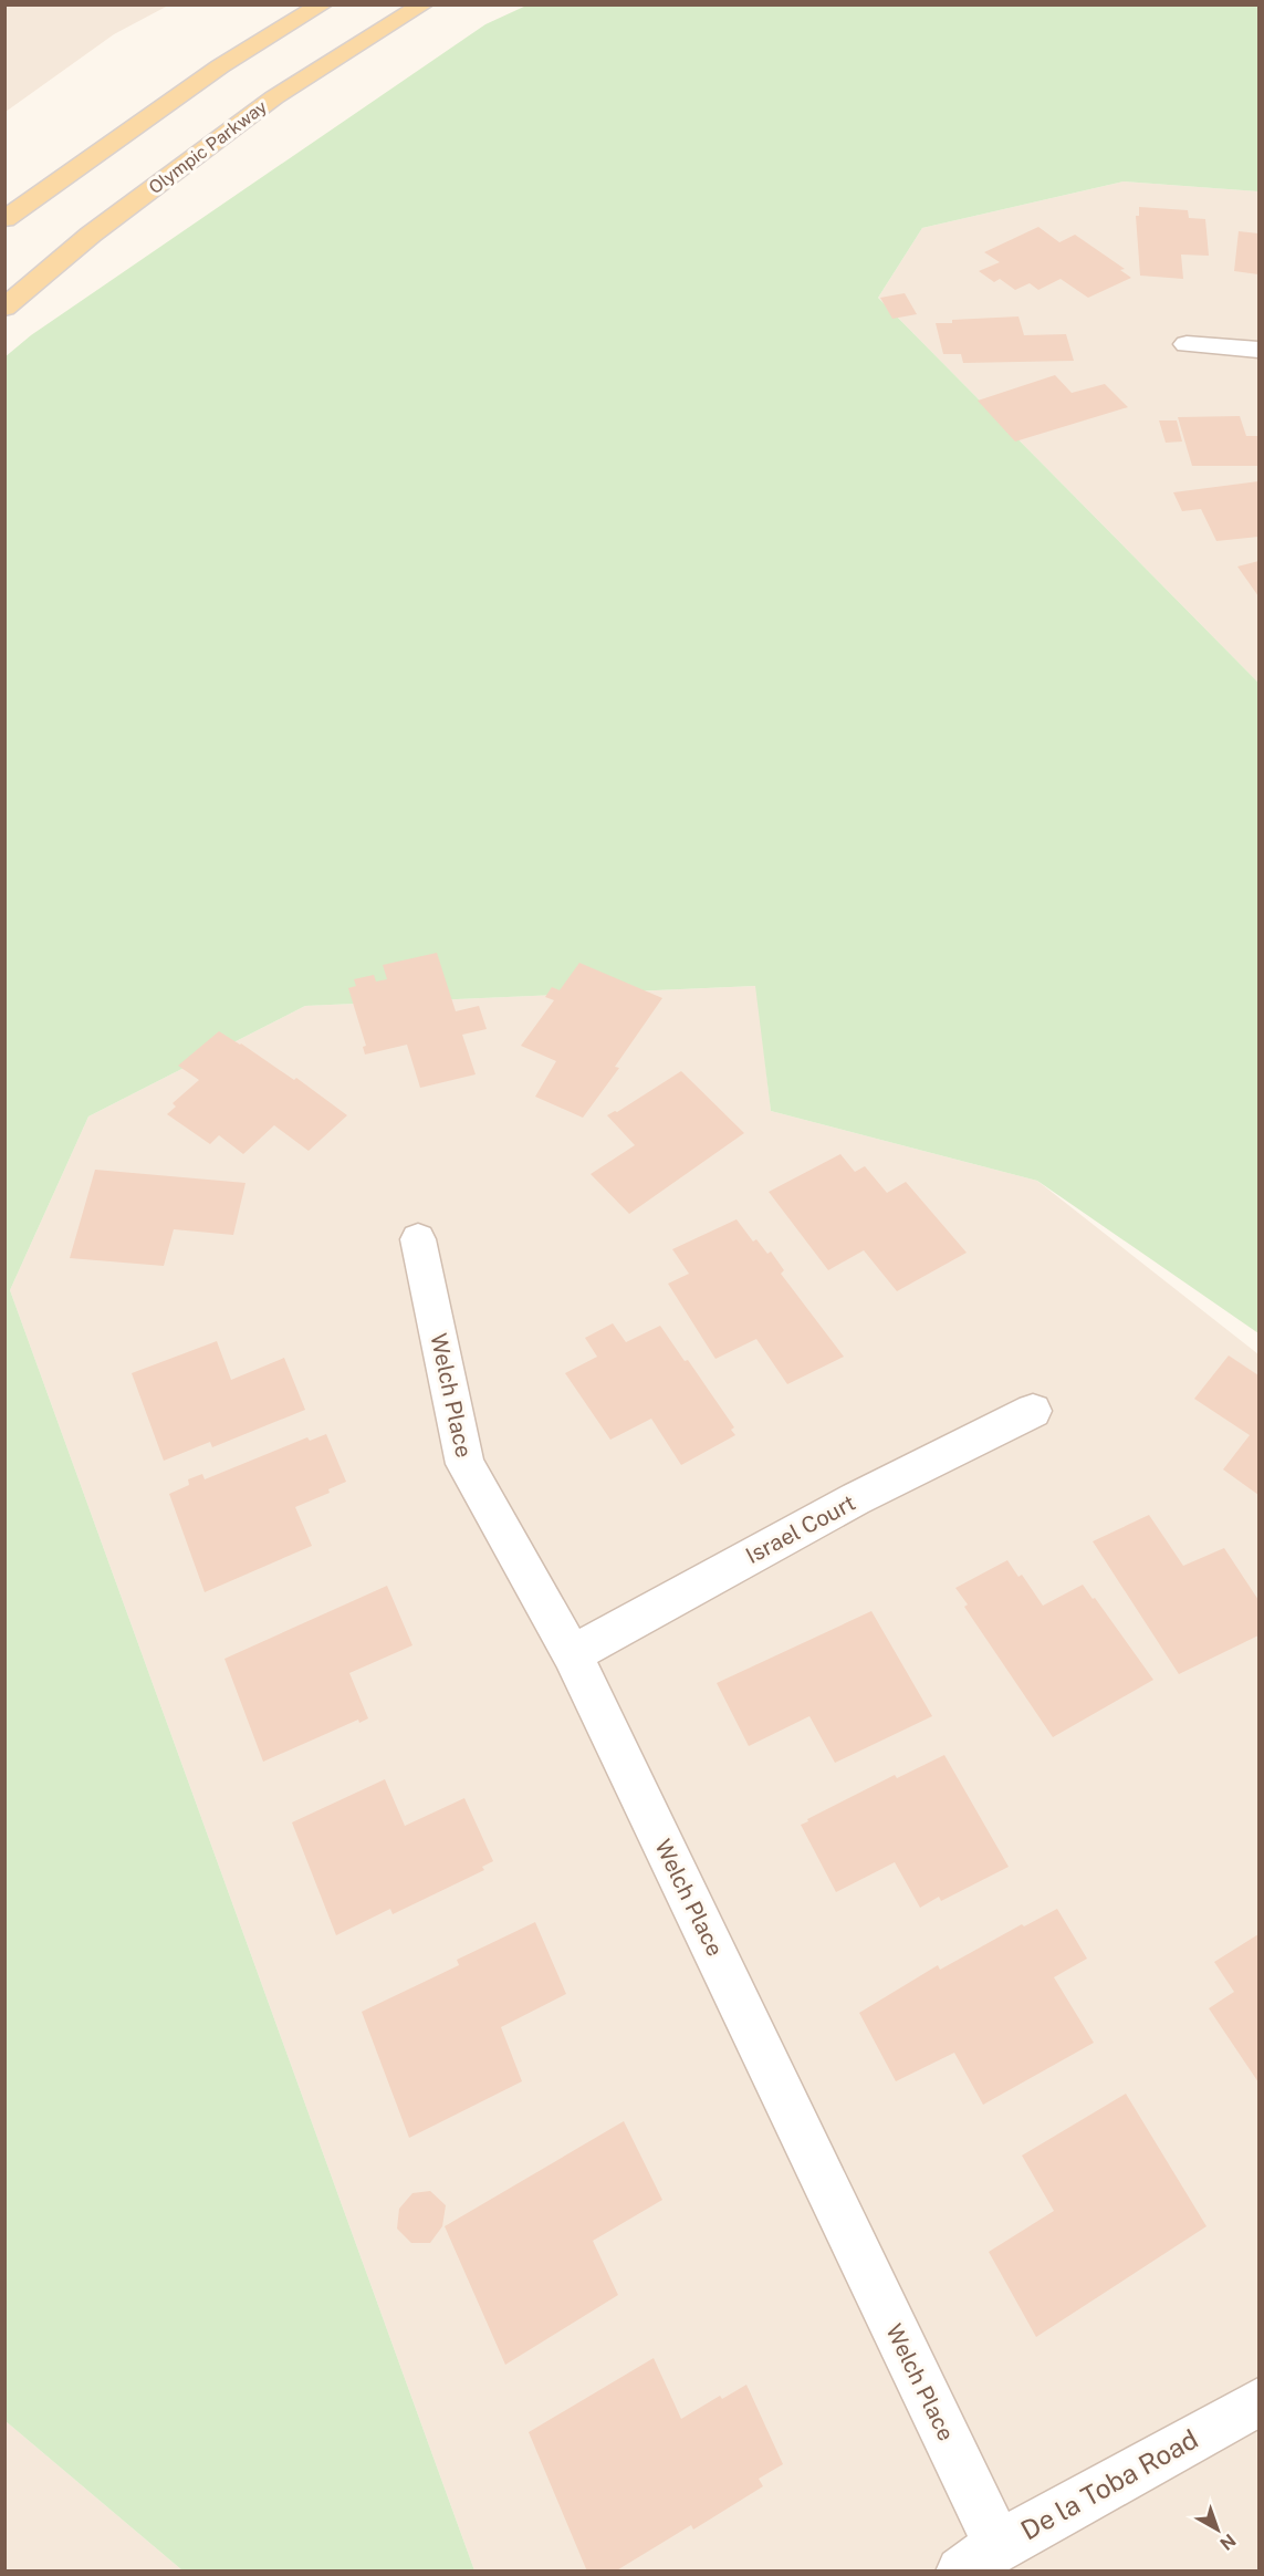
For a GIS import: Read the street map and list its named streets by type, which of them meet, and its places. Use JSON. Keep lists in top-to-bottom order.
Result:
{
  "streets": {
    "main road": ["Olympic Parkway"],
    "street": ["Welch Place", "Israel Court", "De la Toba Road"]
  },
  "crossings": [
    ["Welch Place", "Israel Court"],
    ["Welch Place", "De la Toba Road"]
  ],
  "north": "bottom right"
}
